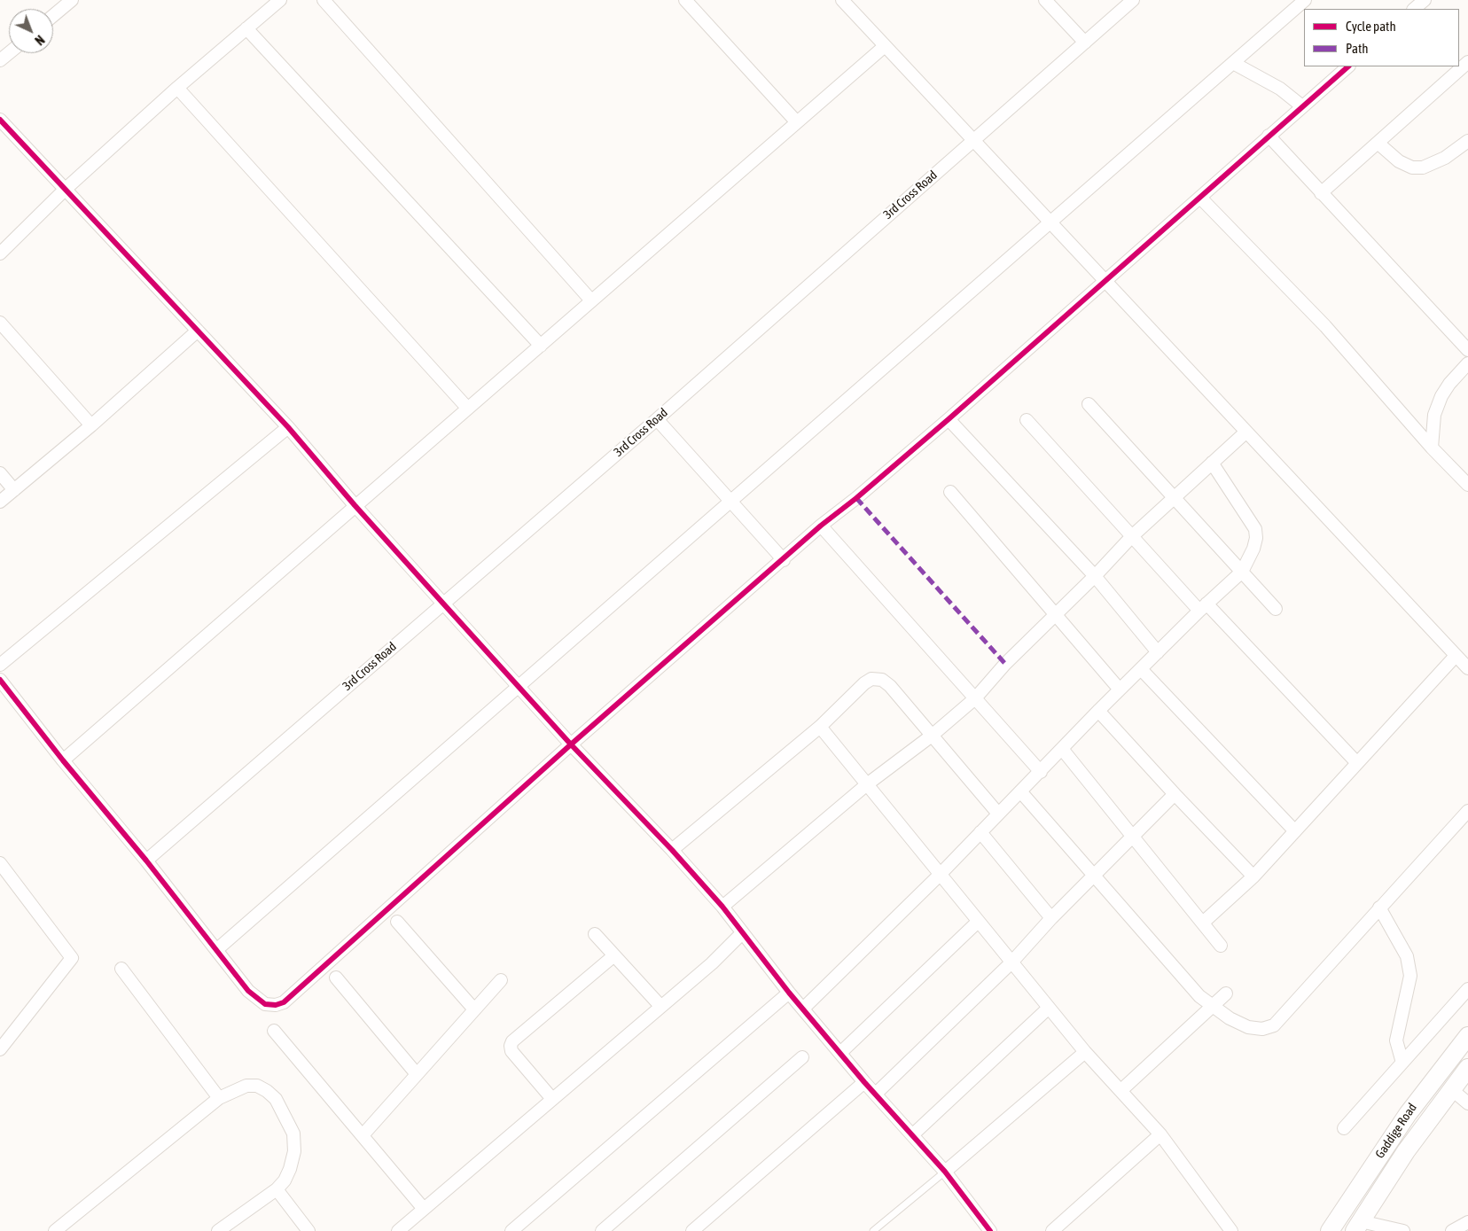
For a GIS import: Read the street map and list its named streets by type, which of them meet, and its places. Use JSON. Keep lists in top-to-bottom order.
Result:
{
  "streets": {
    "main road": ["Gaddige Road"],
    "street": ["3rd Cross Road"]
  },
  "legend": ["Cycle path", "Path"],
  "north": "bottom right"
}
